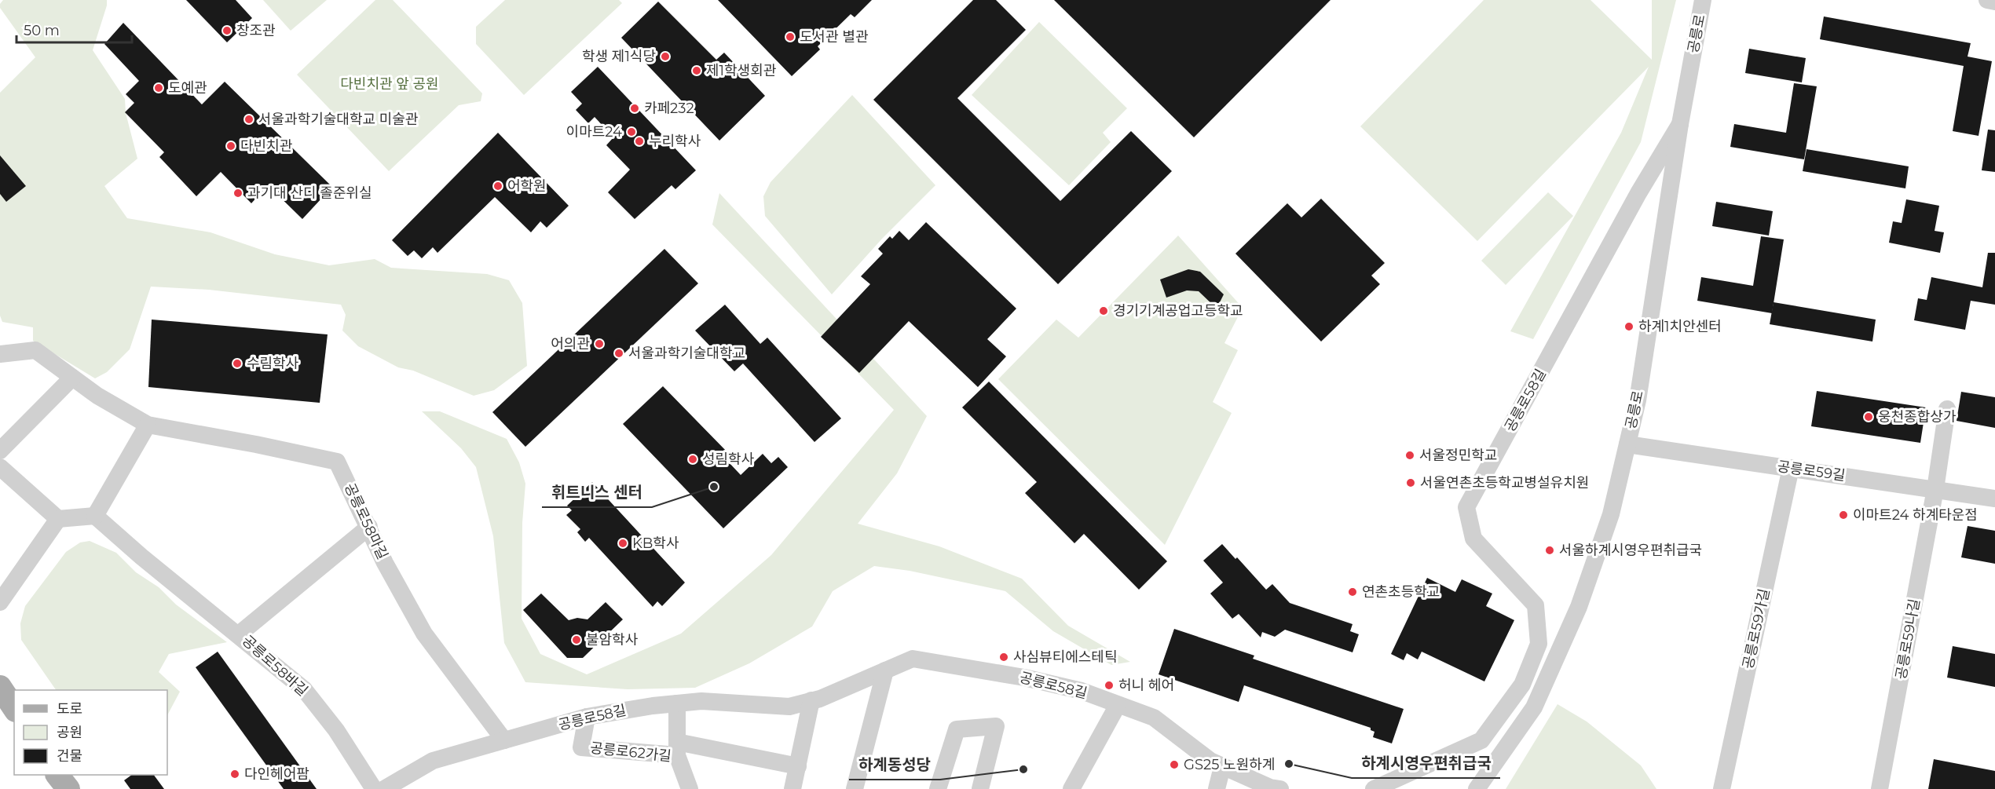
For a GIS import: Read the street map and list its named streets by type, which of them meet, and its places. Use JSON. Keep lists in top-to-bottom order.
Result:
{
  "streets": {
    "street": [
      "공릉로",
      "공릉로58길",
      "공릉로59길",
      "공릉로58마길",
      "공릉로59가길",
      "공릉로59나길",
      "공릉로58바길",
      "공릉로62가길"
    ]
  },
  "crossings": [
    ["공릉로", "공릉로58길"],
    ["공릉로", "공릉로59길"],
    ["공릉로58길", "공릉로58마길"],
    ["공릉로58길", "공릉로62가길"],
    ["공릉로59길", "공릉로59가길"],
    ["공릉로59길", "공릉로59나길"],
    ["공릉로58마길", "공릉로58바길"]
  ],
  "parks": ["다빈치관 앞 공원"],
  "places": [
    "창조관",
    "도서관 별관",
    "학생 제1식당",
    "제1학생회관",
    "도예관",
    "카페232",
    "서울과학기술대학교 미술관",
    "이마트24",
    "누리학사",
    "다빈치관",
    "어학원",
    "과기대 산디 졸준위실",
    "경기기계공업고등학교",
    "하계1치안센터",
    "어의관",
    "서울과학기술대학교",
    "수림학사",
    "웅천종합상가",
    "서울정민학교",
    "성림학사",
    "서울연촌초등학교병설유치원",
    "휘트니스 센터",
    "이마트24 하계타운점",
    "KB학사",
    "서울하계시영우편취급국",
    "연촌초등학교",
    "불암학사",
    "사심뷰티에스테틱",
    "허니 헤어",
    "하계시영우편취급국",
    "GS25 노원하계",
    "하계동성당",
    "다인헤어팜"
  ],
  "legend": ["도로", "공원", "건물"],
  "scale_bar": "50 m"
}
